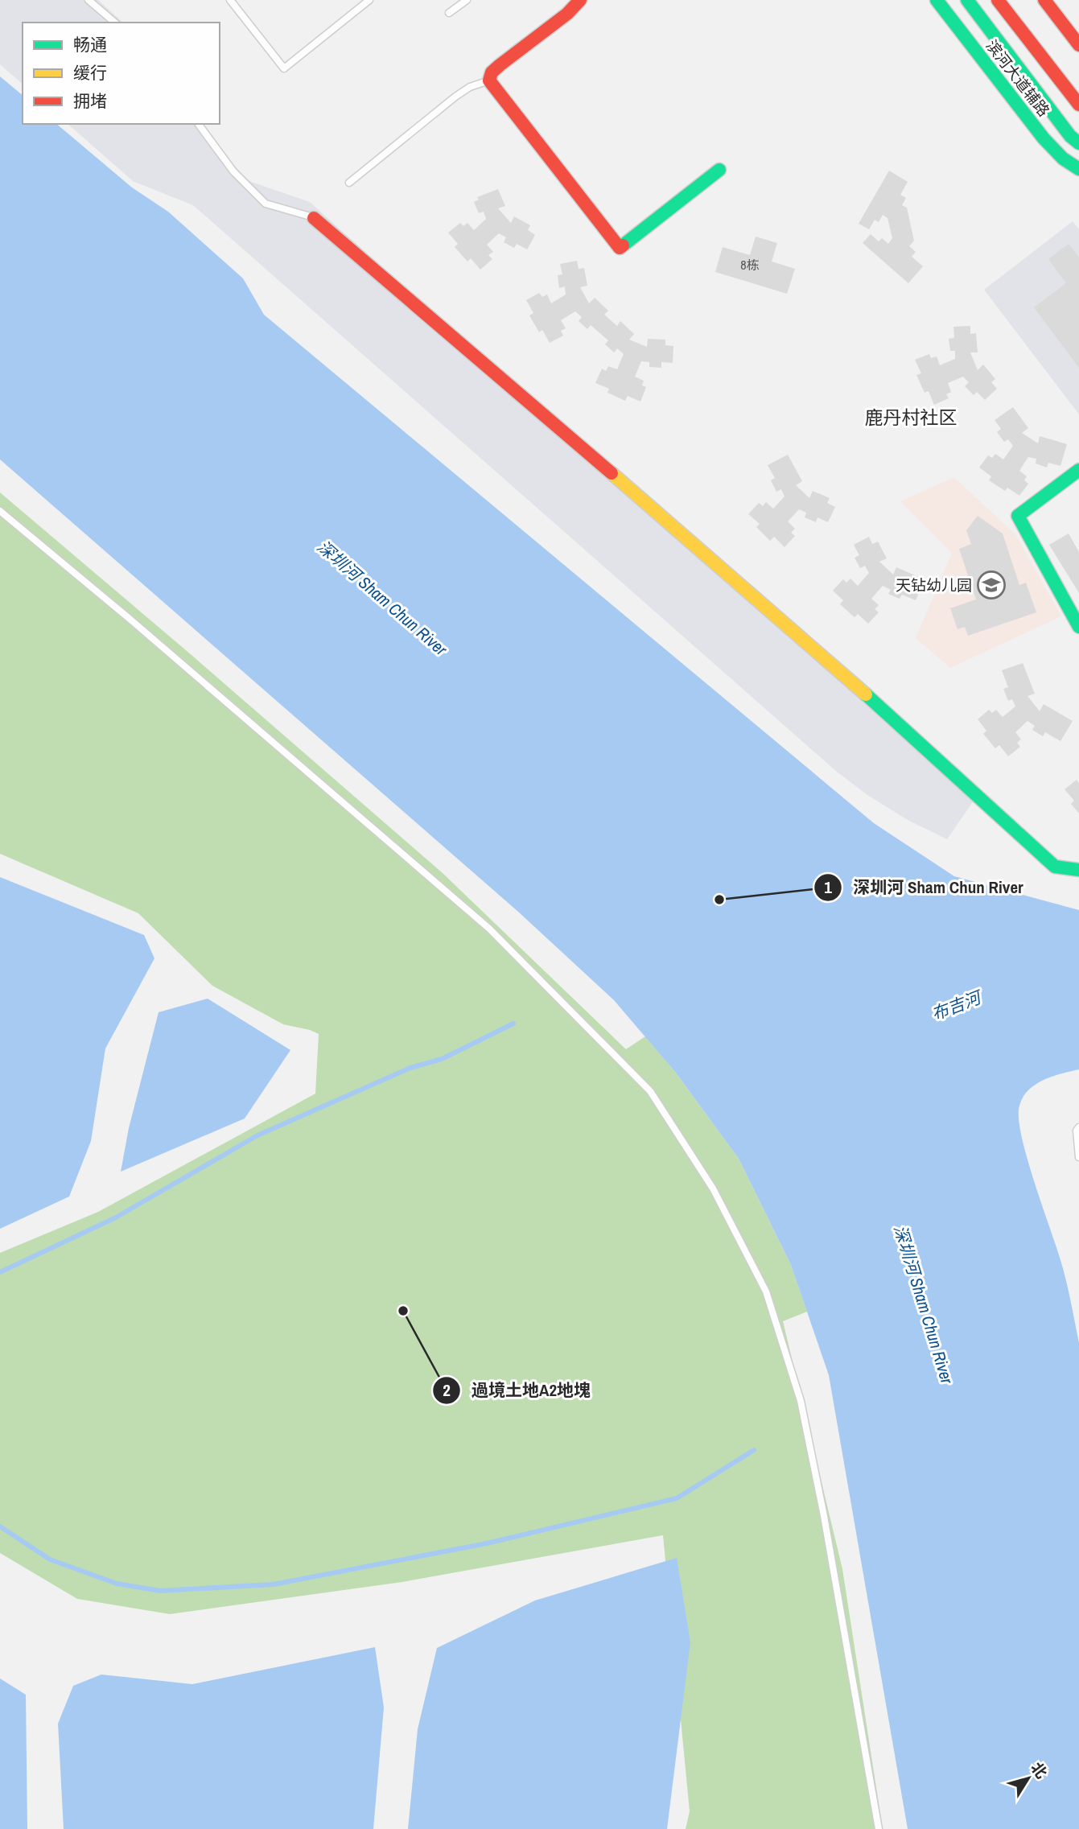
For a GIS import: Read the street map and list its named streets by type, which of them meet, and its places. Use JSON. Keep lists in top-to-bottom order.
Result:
{
  "streets": {
    "main road": ["滨河大道辅路"]
  },
  "districts": ["鹿丹村社区"],
  "water": ["深圳河 Sham Chun River", "布吉河"],
  "places": {
    "school or university": ["天钻幼儿园"],
    "other": ["深圳河 Sham Chun River", "過境土地A2地塊"]
  },
  "house_numbers": ["8栋"],
  "legend": ["畅通", "缓行", "拥堵"],
  "north": "top right"
}
